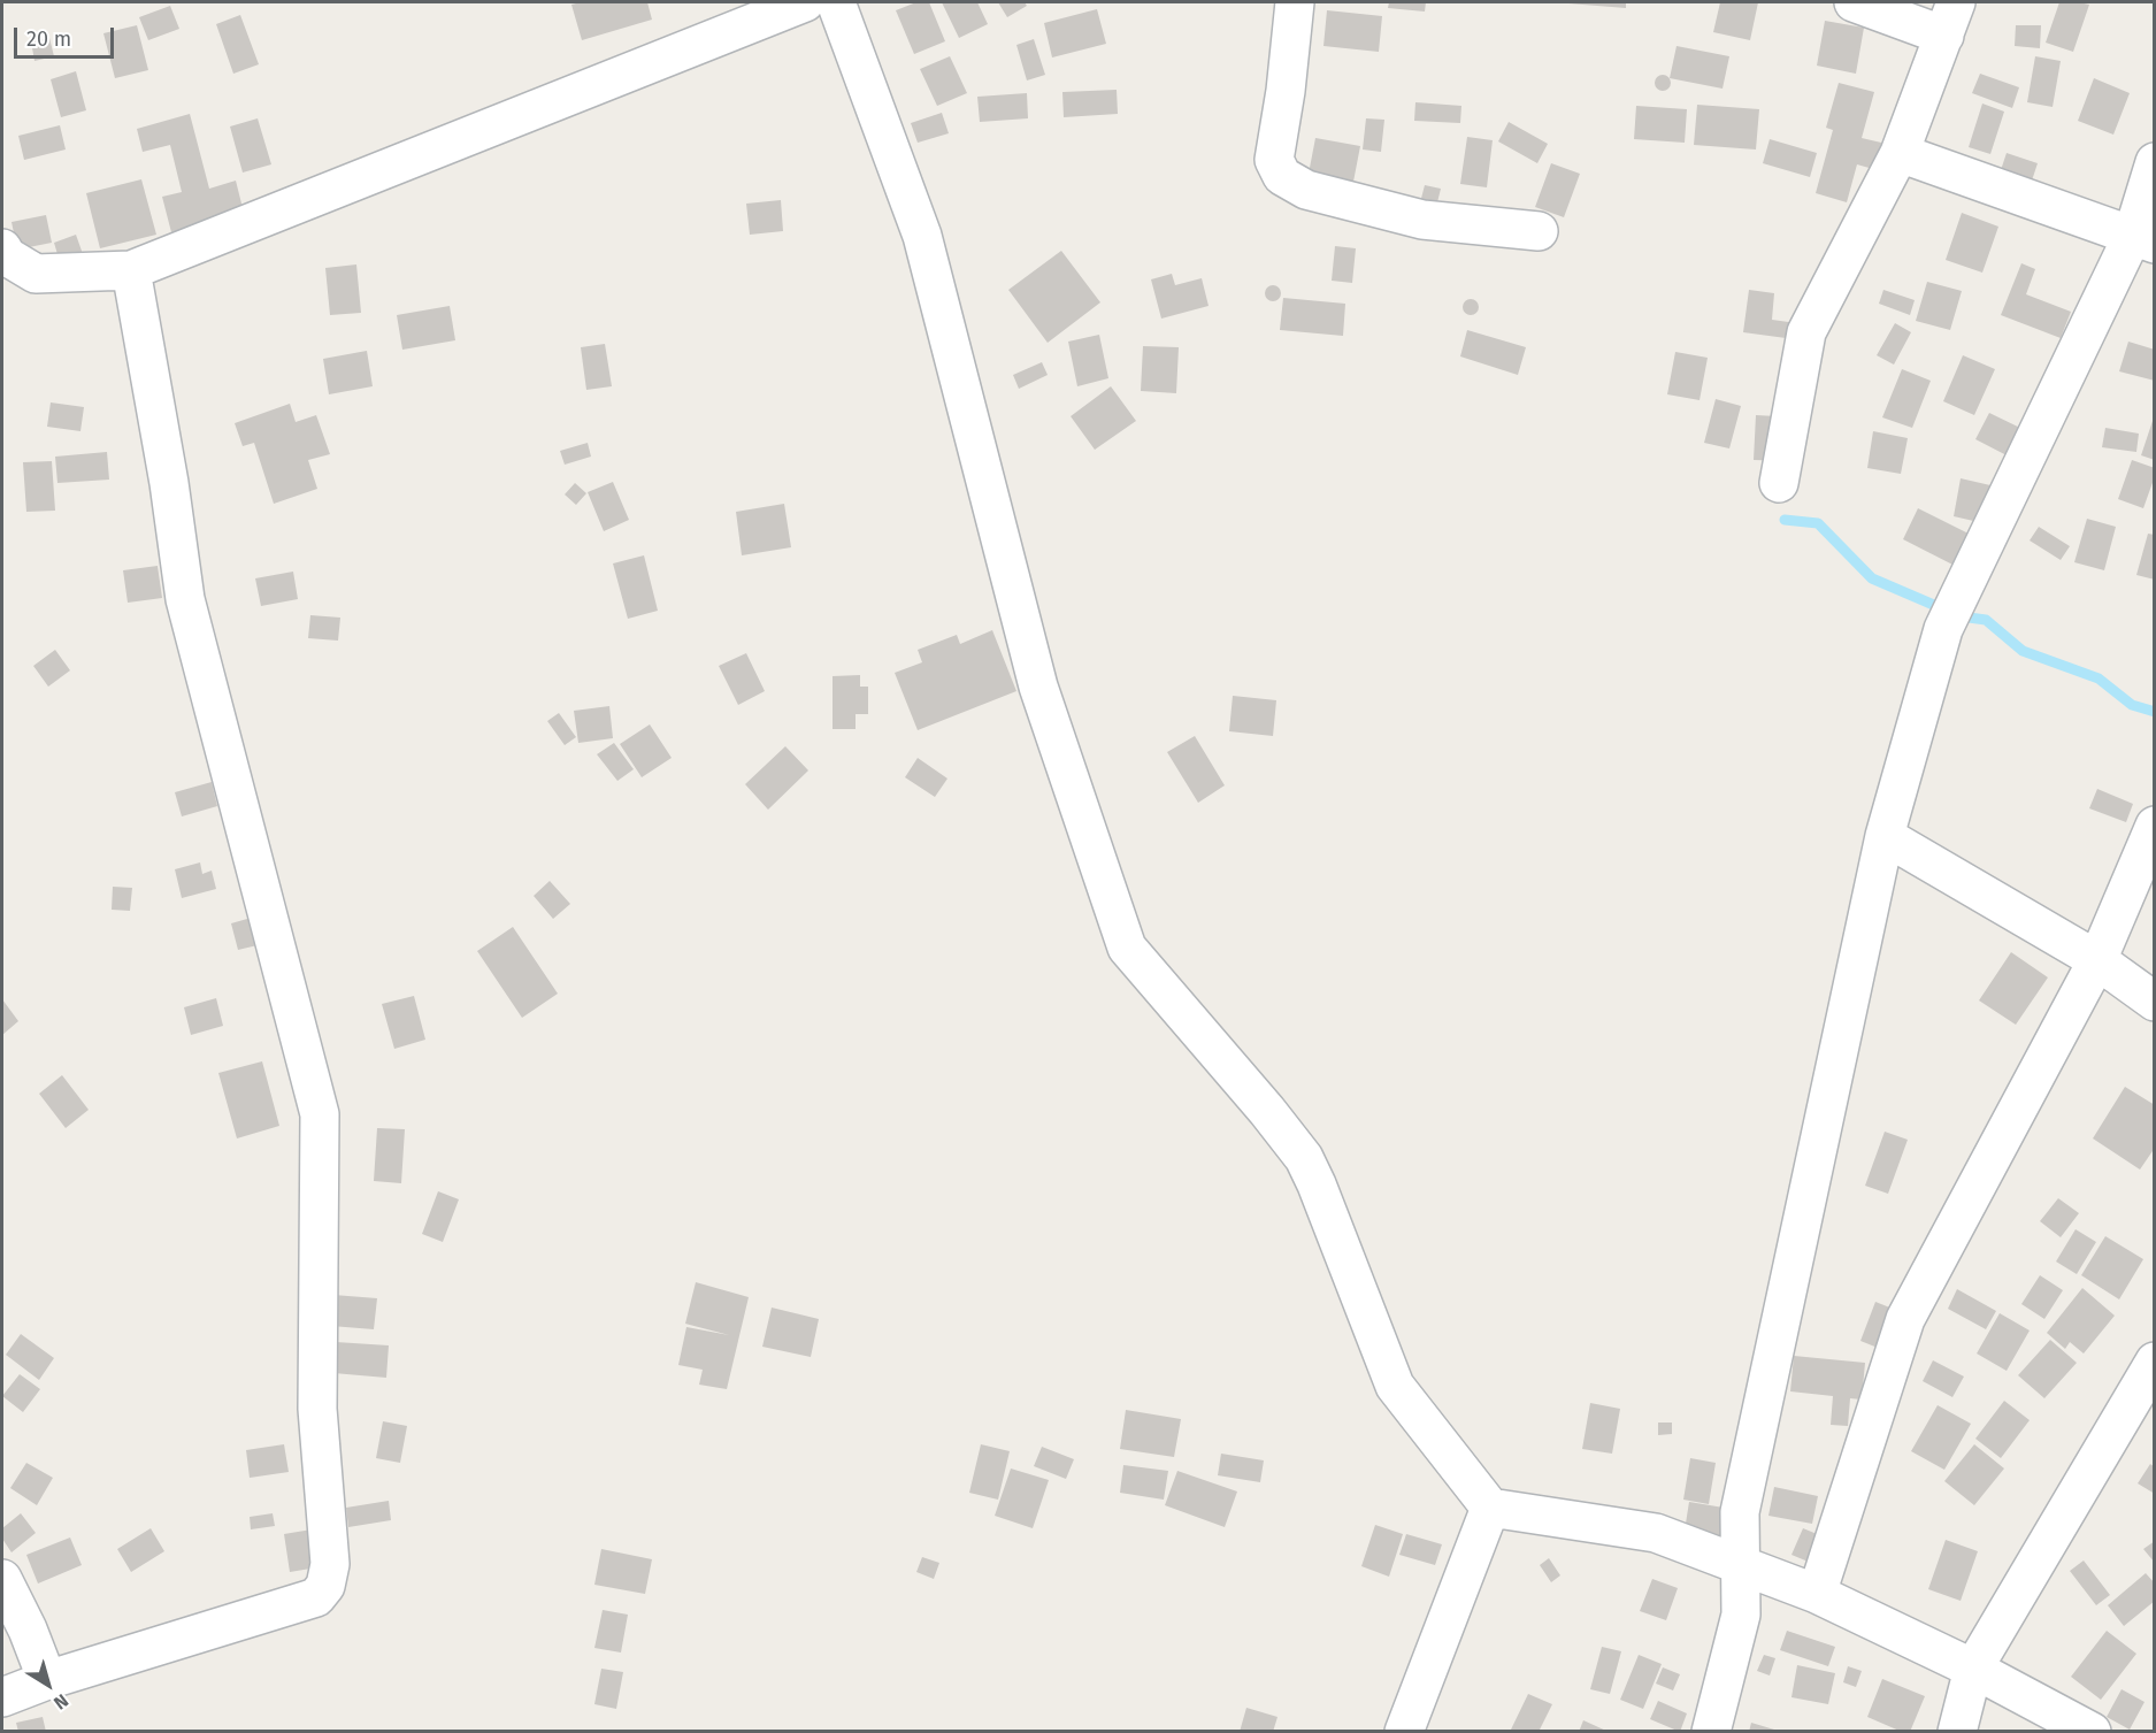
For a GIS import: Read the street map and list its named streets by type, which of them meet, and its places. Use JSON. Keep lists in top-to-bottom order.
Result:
{
  "scale_bar": "20 m",
  "north": "bottom right"
}
